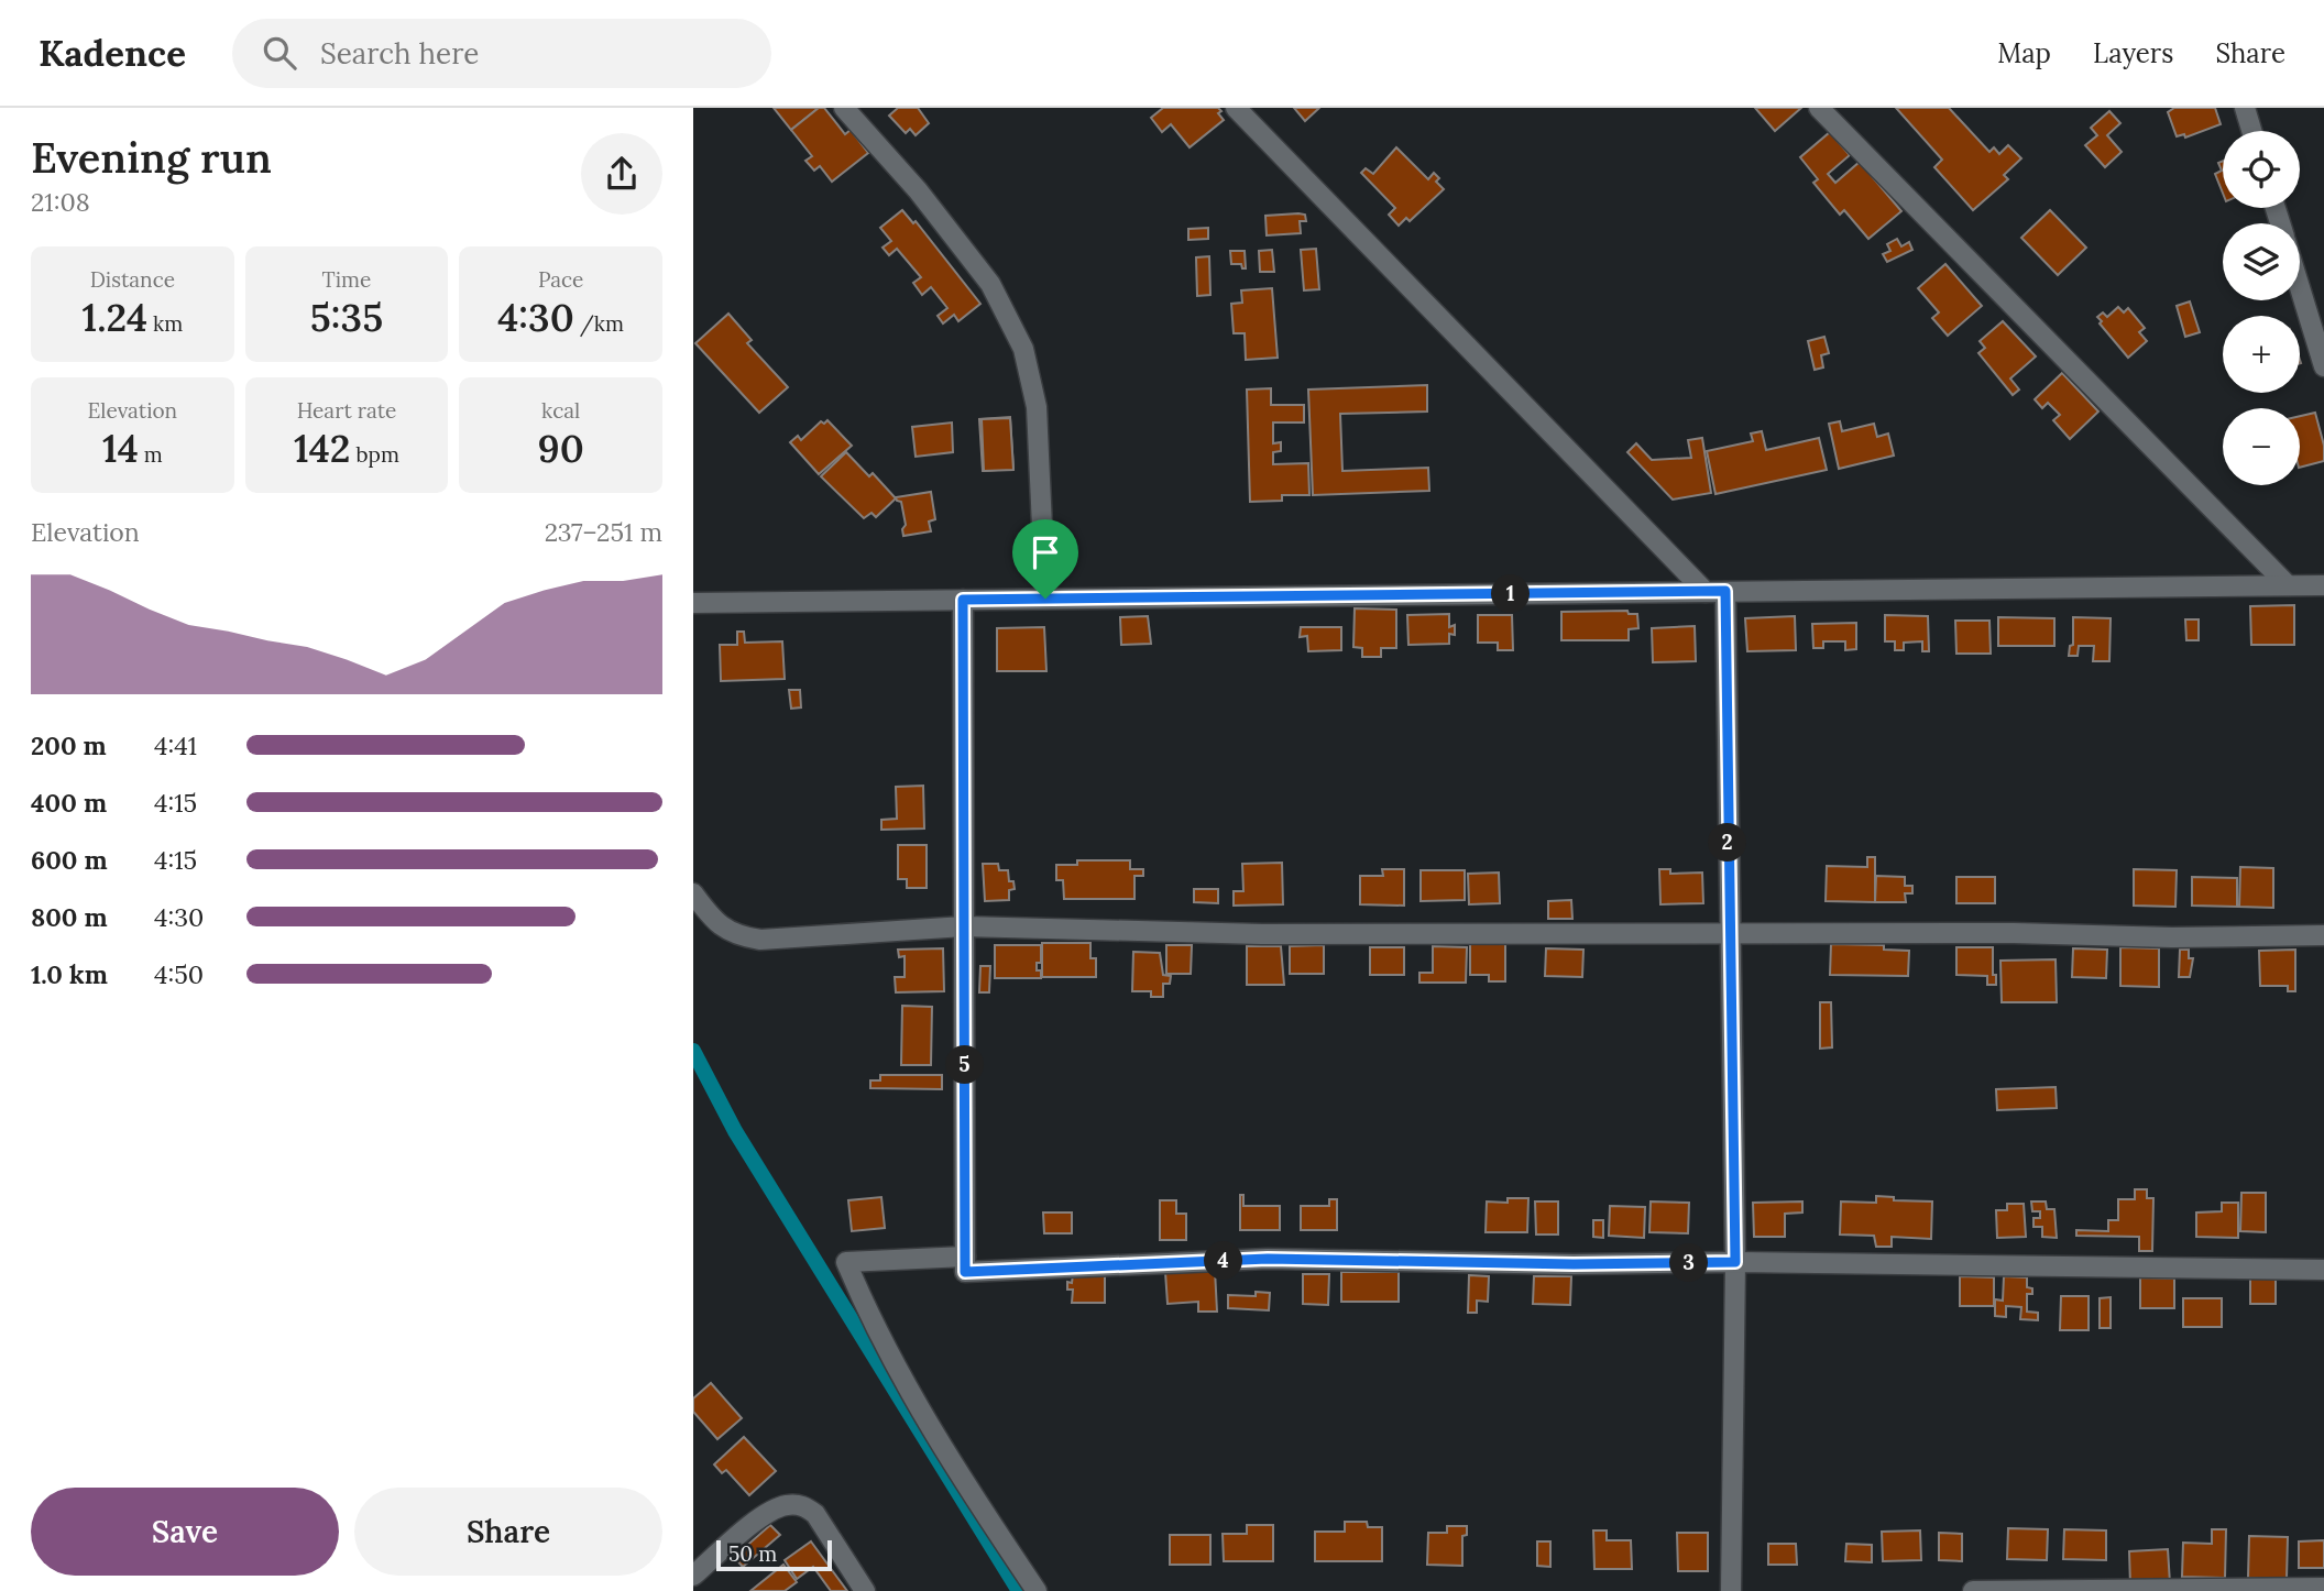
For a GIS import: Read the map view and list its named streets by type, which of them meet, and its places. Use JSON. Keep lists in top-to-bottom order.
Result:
{
  "scale_bar": "50 m",
  "page": {
    "header": "Kadence",
    "search": "Search here",
    "nav": ["Map", "Layers", "Share"],
    "heading": ["Evening run", "21:08"],
    "map_buttons": ["+", "−"],
    "stats": [
      ["Distance", "1.24 km"],
      ["Time", "5:35"],
      ["Pace", "4:30 /km"],
      ["Elevation", "14 m"],
      ["Heart rate", "142 bpm"],
      ["kcal", "90"]
    ],
    "chart": ["Elevation", "237–251 m"],
    "pins": [
      "1",
      "2",
      "5",
      "4",
      "3"
    ],
    "list": [
      {
        "name": "200 m",
        "note": "4:41"
      },
      {
        "name": "400 m",
        "note": "4:15"
      },
      {
        "name": "600 m",
        "note": "4:15"
      },
      {
        "name": "800 m",
        "note": "4:30"
      },
      {
        "name": "1.0 km",
        "note": "4:50"
      }
    ],
    "buttons": ["Save", "Share"],
    "scale": "50 m"
  }
}
